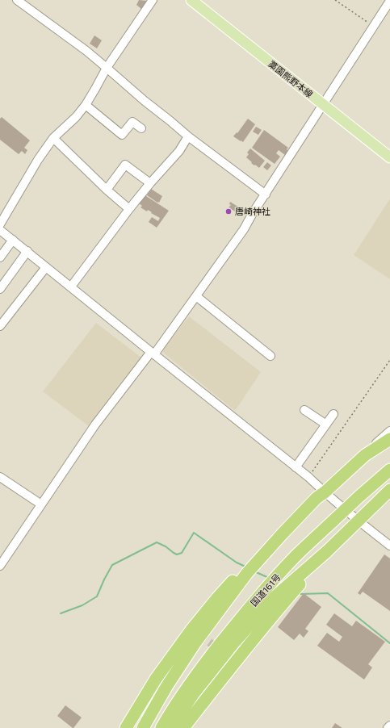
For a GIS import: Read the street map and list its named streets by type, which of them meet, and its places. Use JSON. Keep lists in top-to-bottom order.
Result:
{
  "streets": {
    "highway": ["国道161号"],
    "main road": ["藁園熊野本線"]
  },
  "places": ["唐崎神社"]
}
